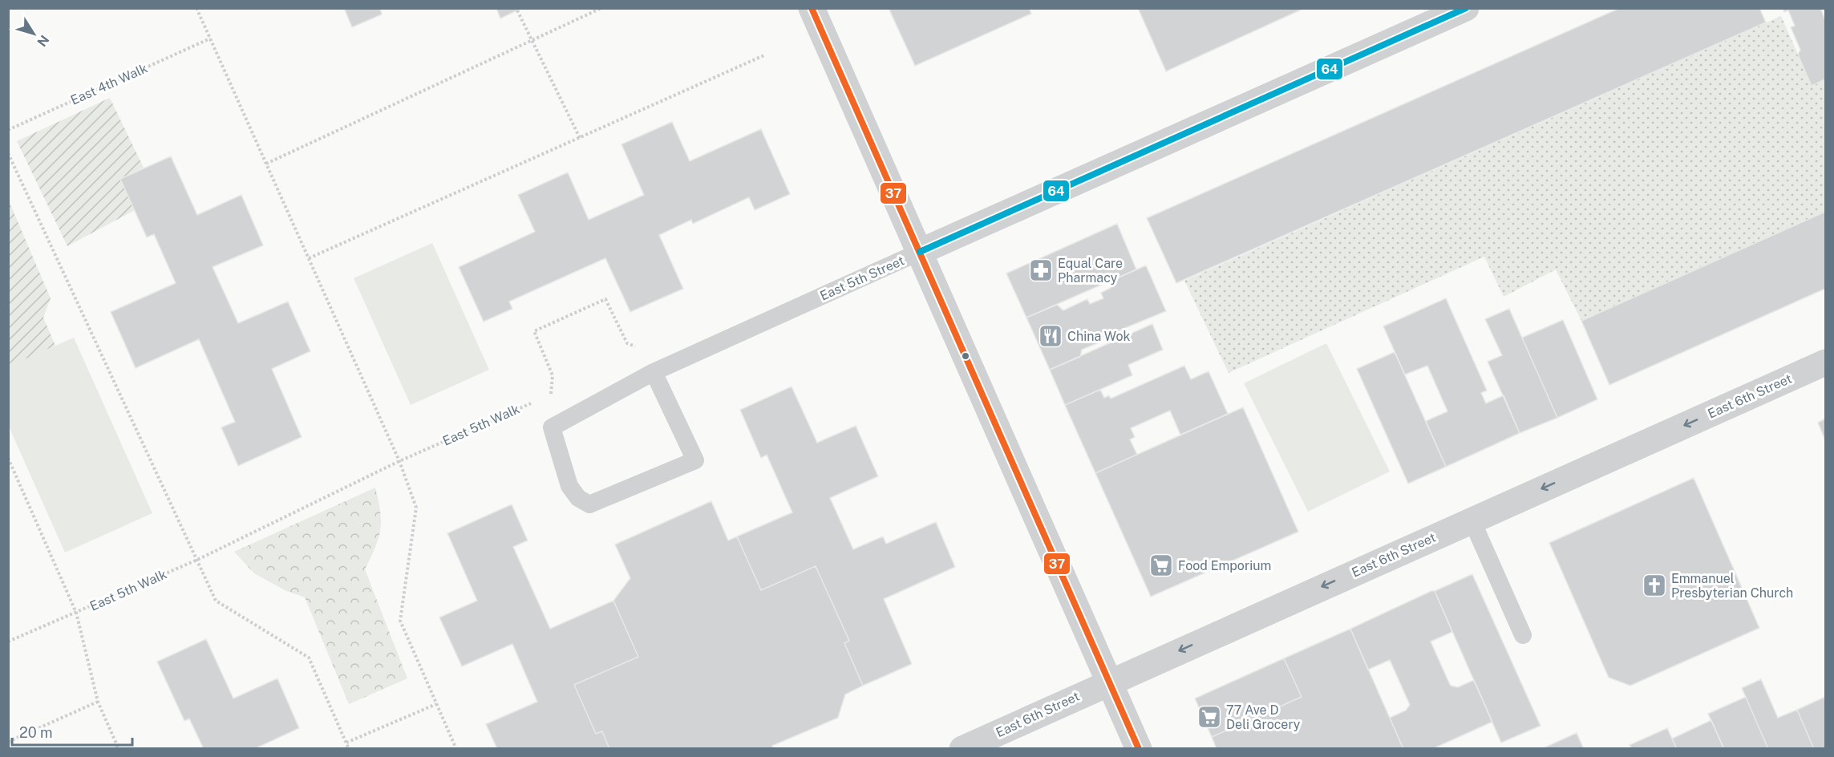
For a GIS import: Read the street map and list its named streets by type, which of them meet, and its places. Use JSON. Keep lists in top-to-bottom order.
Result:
{
  "streets": {
    "street": ["East 5th Street", "East 6th Street"],
    "path": ["East 4th Walk", "East 5th Walk"]
  },
  "one_way": ["East 6th Street"],
  "places": {
    "pharmacy": ["Equal Care Pharmacy"],
    "restaurant": ["China Wok"],
    "supermarket": ["Food Emporium", "77 Ave D Deli Grocery"],
    "church": ["Emmanuel Presbyterian Church"]
  },
  "lines": ["transit line 37", "transit line 64"],
  "scale_bar": "20 m",
  "north": "bottom right"
}
